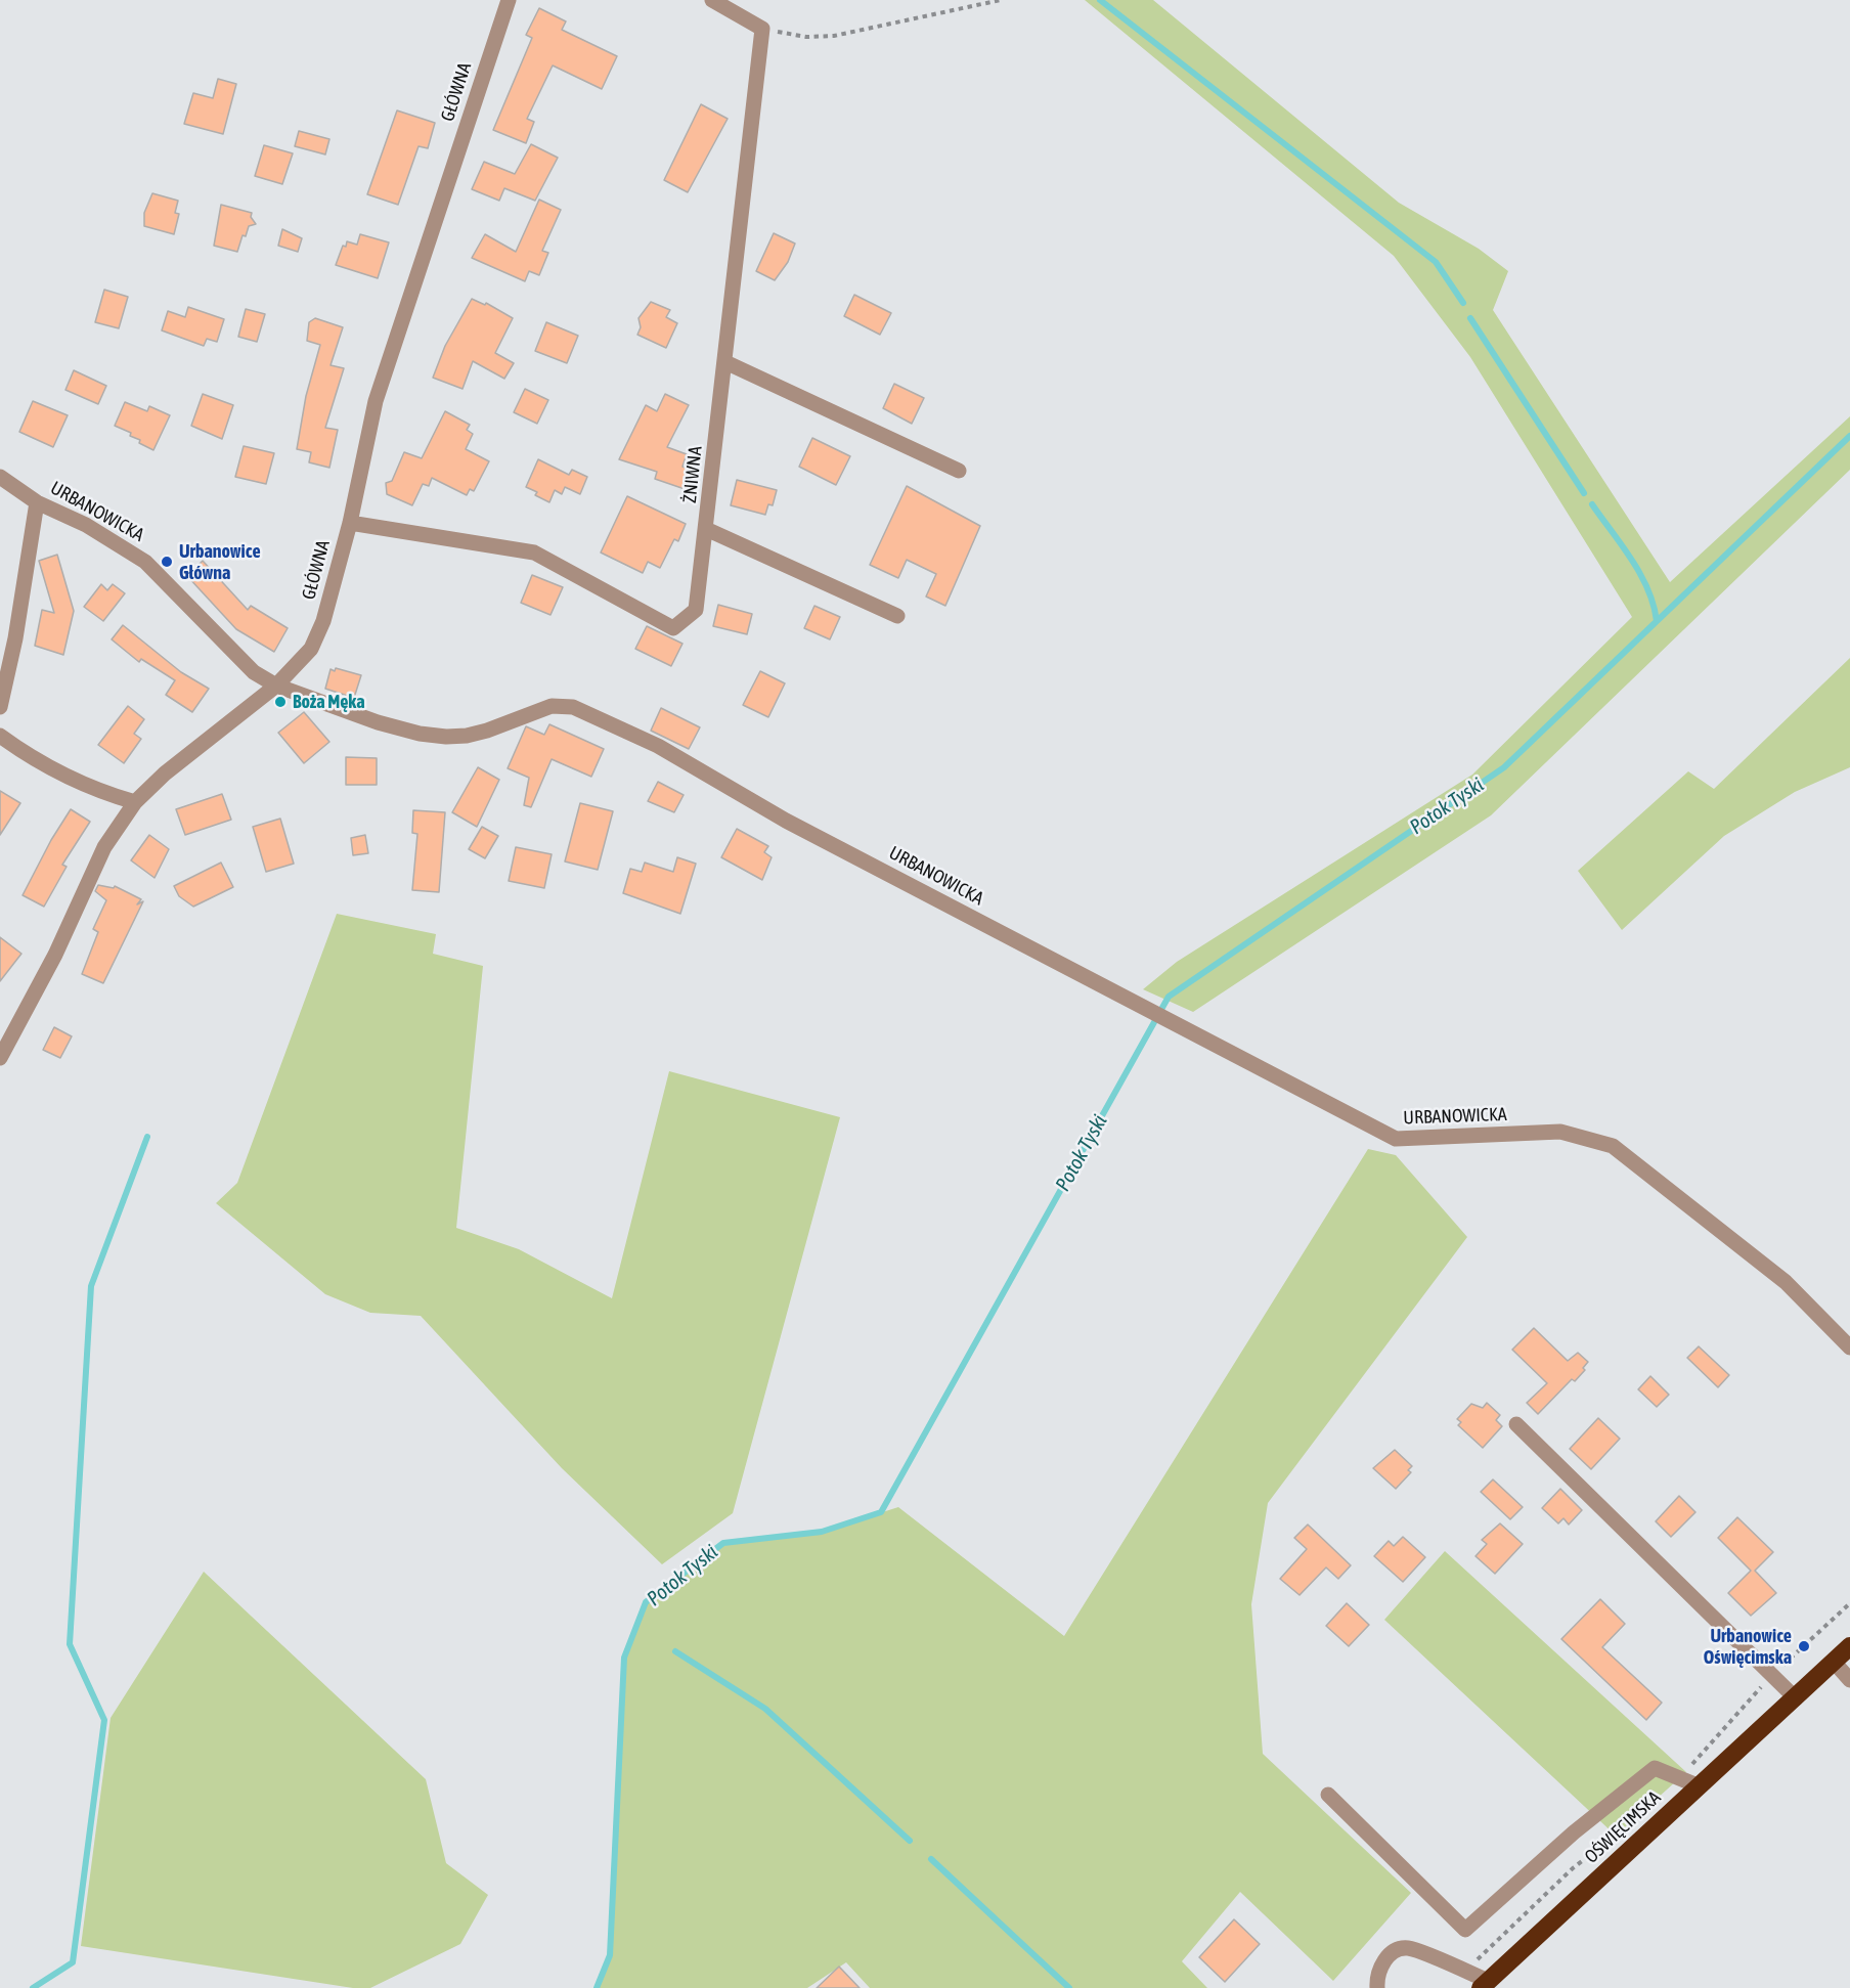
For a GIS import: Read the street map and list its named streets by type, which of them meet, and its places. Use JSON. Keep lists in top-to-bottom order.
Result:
{
  "streets": {
    "highway": ["OŚWIĘCIMSKA"],
    "street": ["GŁÓWNA", "ŻNIWNA", "URBANOWICKA"]
  },
  "crossings": [
    ["GŁÓWNA", "ŻNIWNA"],
    ["GŁÓWNA", "URBANOWICKA"]
  ],
  "water": ["Potok Tyski"],
  "places": ["Urbanowice Główna", "Boża Męka", "Urbanowice Oświęcimska"]
}
